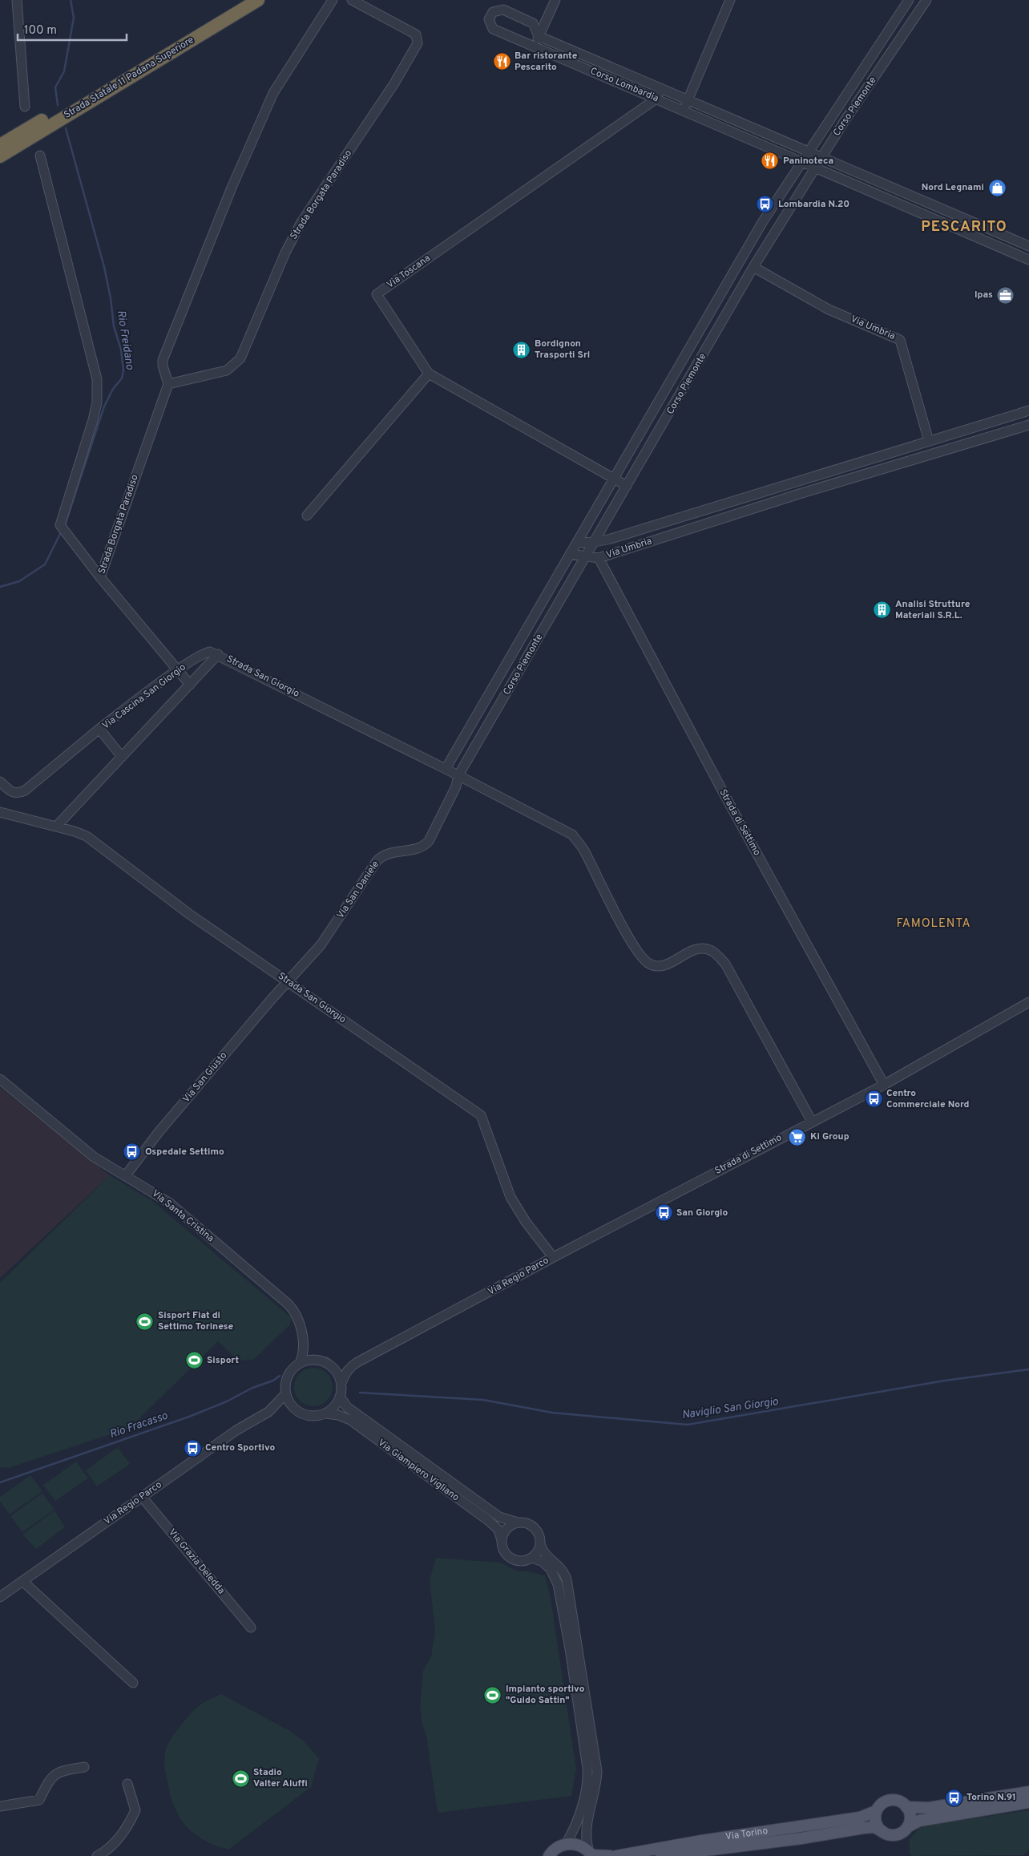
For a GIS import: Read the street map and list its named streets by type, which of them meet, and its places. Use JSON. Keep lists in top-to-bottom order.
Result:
{
  "streets": {
    "highway": ["Strada Statale 11 Padana Superiore"],
    "main road": ["Via Torino"],
    "street": [
      "Corso Lombardia",
      "Corso Piemonte",
      "Strada Borgata Paradiso",
      "Via Toscana",
      "Via Umbria",
      "Strada San Giorgio",
      "Via Cascina San Giorgio",
      "Strada di Settimo",
      "Via San Daniele",
      "Via San Giusto",
      "Via Santa Cristina",
      "Via Regio Parco",
      "Via Giampiero Vigliano",
      "Via Grazia Deledda"
    ]
  },
  "crossings": [
    ["Corso Lombardia", "Corso Piemonte"],
    ["Corso Lombardia", "Via Toscana"],
    ["Corso Piemonte", "Via Toscana"],
    ["Corso Piemonte", "Via Umbria"],
    ["Corso Piemonte", "Strada San Giorgio"],
    ["Corso Piemonte", "Via San Daniele"],
    ["Strada Borgata Paradiso", "Via Cascina San Giorgio"],
    ["Via Umbria", "Strada di Settimo"],
    ["Strada San Giorgio", "Via Cascina San Giorgio"],
    ["Strada San Giorgio", "Strada di Settimo"],
    ["Strada San Giorgio", "Via San Daniele"],
    ["Strada San Giorgio", "Via San Giusto"],
    ["Strada San Giorgio", "Via Regio Parco"],
    ["Strada di Settimo", "Via Regio Parco"],
    ["Via San Daniele", "Via San Giusto"],
    ["Via San Giusto", "Via Santa Cristina"],
    ["Via Santa Cristina", "Via Regio Parco"],
    ["Via Santa Cristina", "Via Giampiero Vigliano"],
    ["Via Regio Parco", "Via Giampiero Vigliano"],
    ["Via Regio Parco", "Via Grazia Deledda"]
  ],
  "districts": ["PESCARITO", "FAMOLENTA"],
  "water": ["Rio Freidano", "Naviglio San Giorgio", "Rio Fracasso"],
  "places": {
    "restaurant": ["Bar ristorante Pescarito", "Paninoteca"],
    "shop": ["Nord Legnami"],
    "bus stop": [
      "Lombardia N.20",
      "Centro Commerciale Nord",
      "Ospedale Settimo",
      "San Giorgio",
      "Centro Sportivo",
      "Torino N.91"
    ],
    "office": ["Ipas"],
    "building": ["Bordignon Trasporti Srl", "Analisi Strutture Materiali S.R.L."],
    "supermarket": ["Ki Group"],
    "sports": [
      "Sisport Fiat di Settimo Torinese",
      "Sisport",
      "Impianto sportivo \"Guido Sattin\"",
      "Stadio Valter Aluffi"
    ]
  },
  "scale_bar": "100 m"
}
